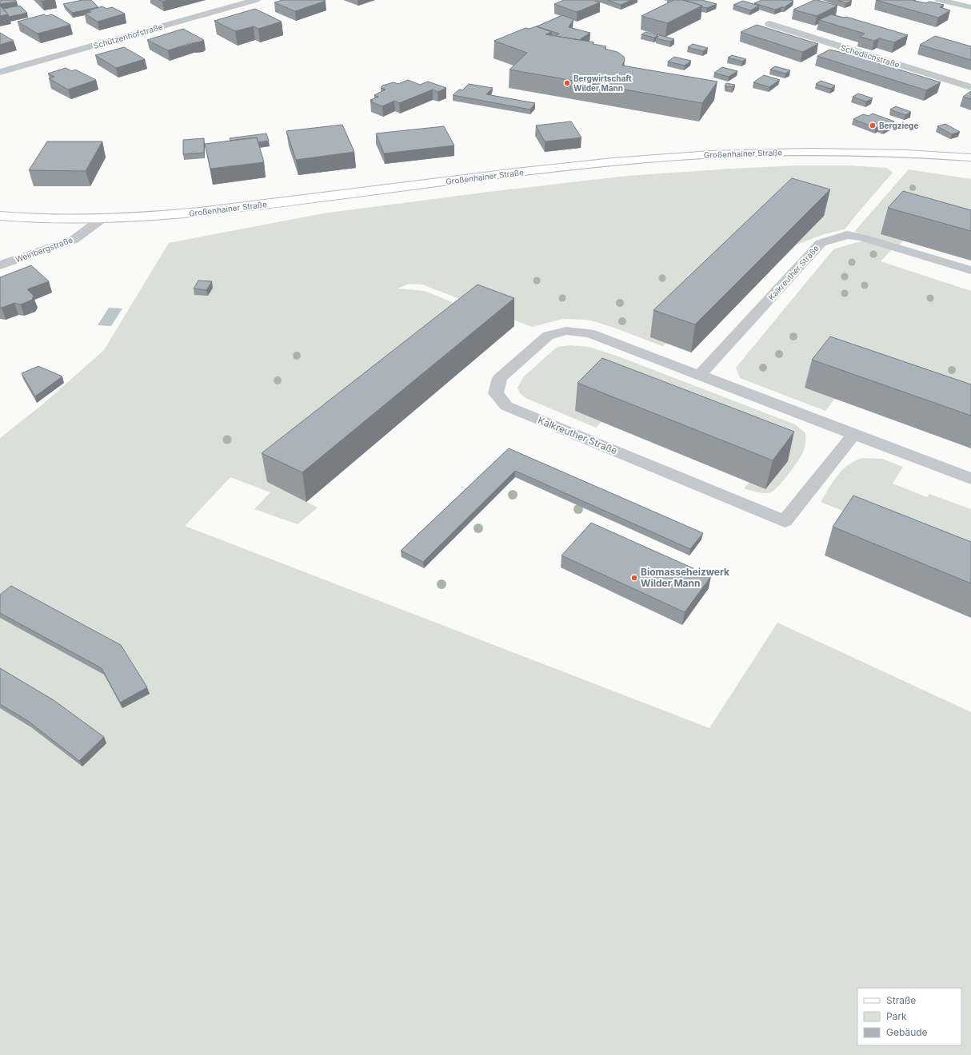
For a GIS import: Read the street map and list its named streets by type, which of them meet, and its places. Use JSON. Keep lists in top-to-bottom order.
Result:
{
  "streets": {
    "main road": ["Großenhainer Straße"],
    "street": [
      "Schützenhofstraße",
      "Schedlichstraße",
      "Weinbergstraße",
      "Kalkreuther Straße"
    ]
  },
  "crossings": [
    ["Großenhainer Straße", "Weinbergstraße"]
  ],
  "places": ["Bergwirtschaft Wilder Mann", "Bergziege", "Biomasseheizwerk Wilder Mann"],
  "legend": ["Straße", "Park", "Gebäude"]
}
